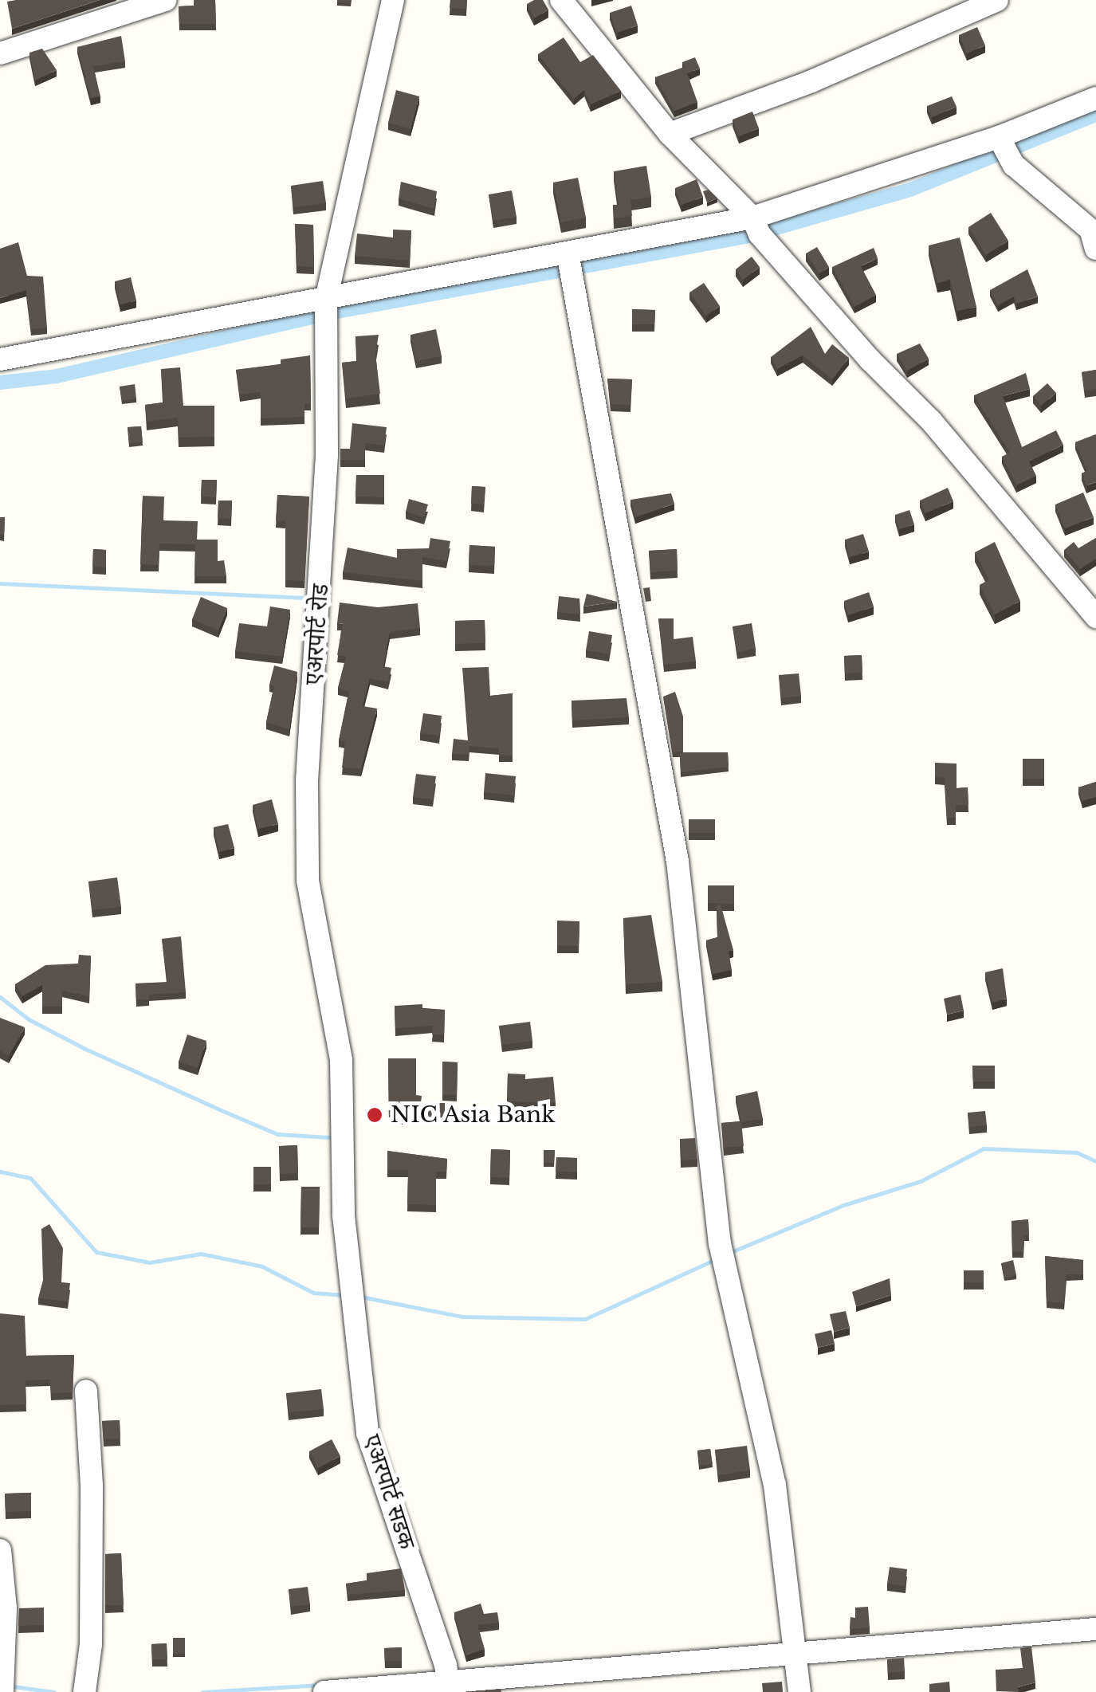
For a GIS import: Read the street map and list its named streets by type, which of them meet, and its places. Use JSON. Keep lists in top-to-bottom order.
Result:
{
  "streets": {
    "street": ["एअरपोर्ट रोड", "एअरपोर्ट सडक"]
  },
  "crossings": [
    ["एअरपोर्ट रोड", "एअरपोर्ट सडक"]
  ],
  "places": ["NIC Asia Bank"]
}
